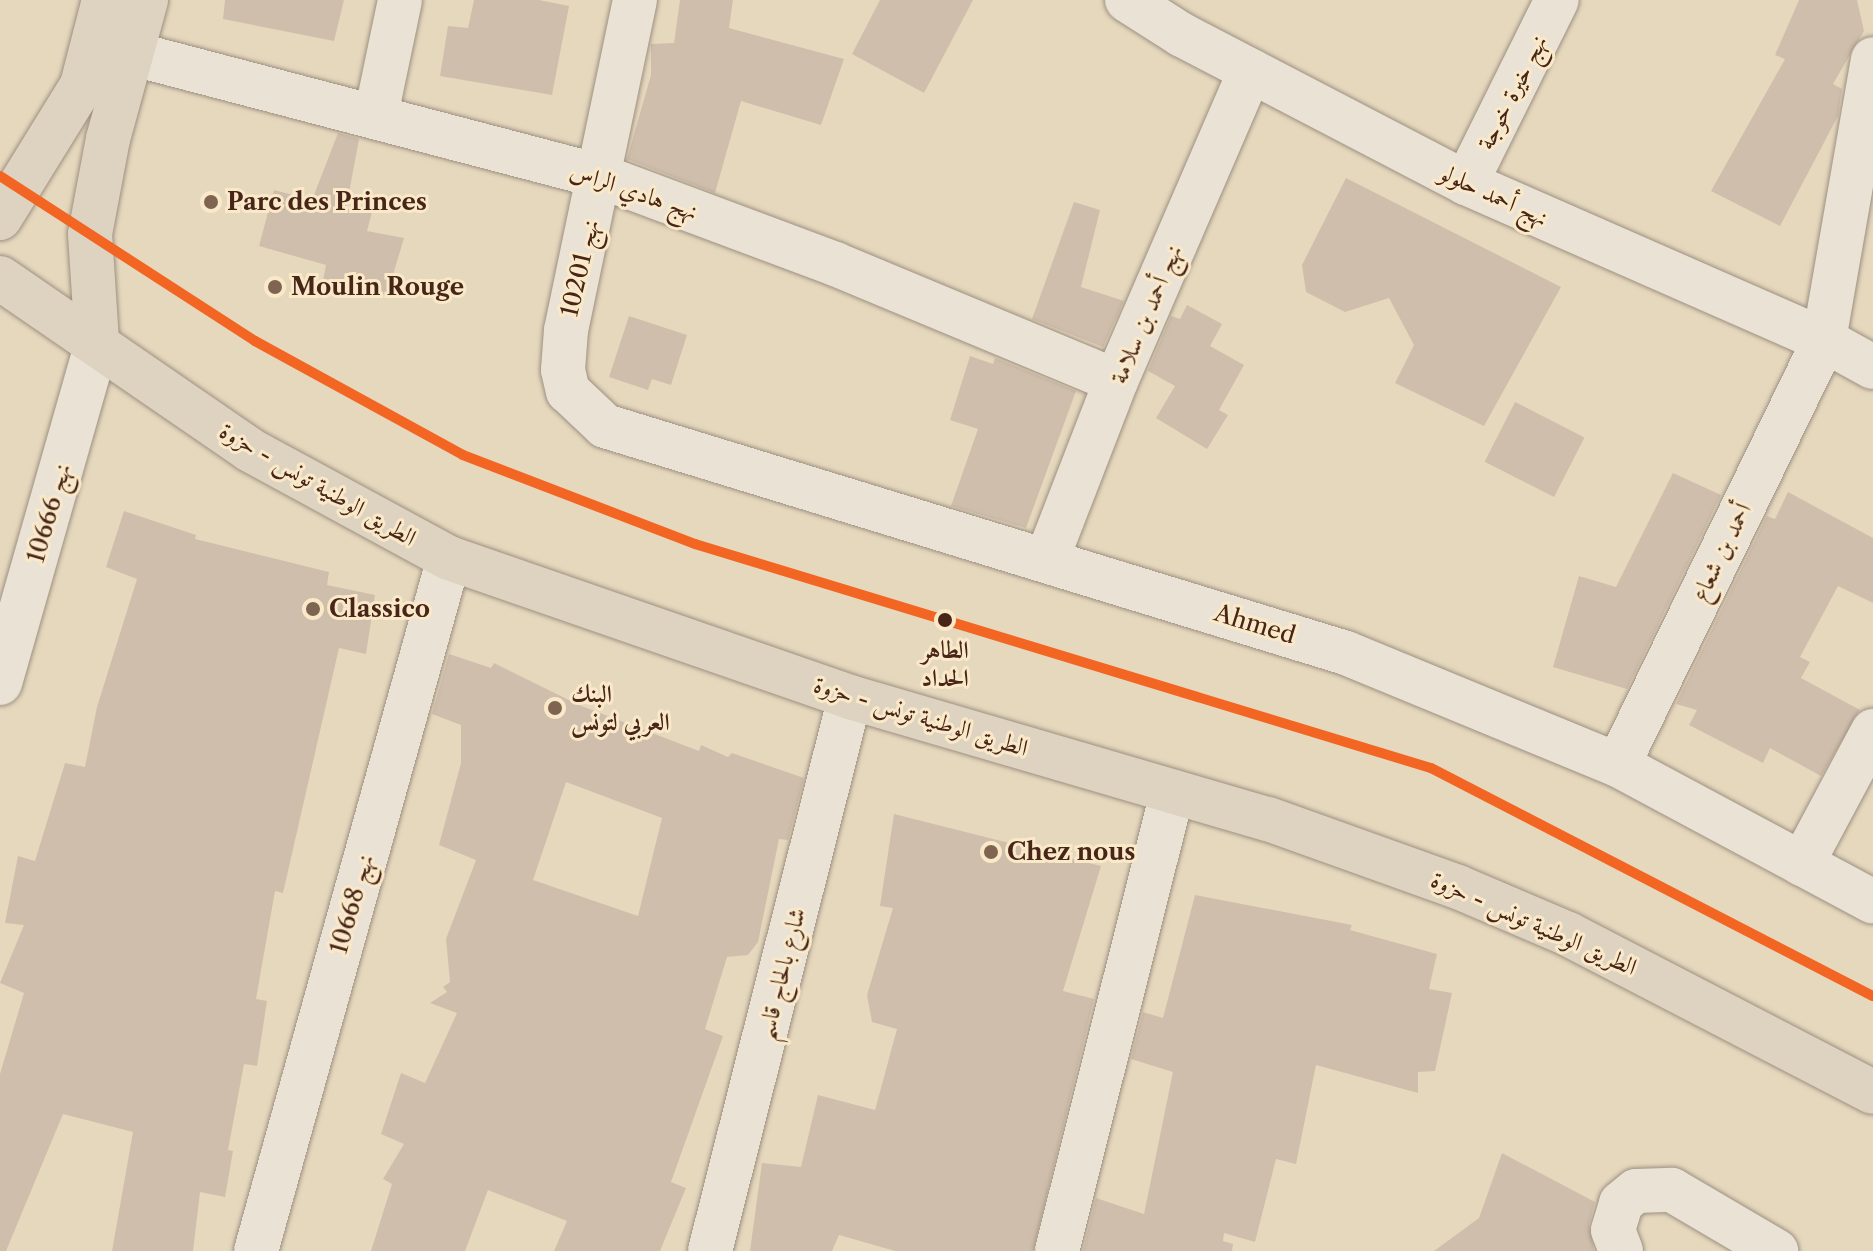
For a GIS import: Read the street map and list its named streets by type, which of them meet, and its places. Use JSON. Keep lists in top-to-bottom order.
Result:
{
  "streets": {
    "main road": ["الطريق الوطنية تونس - حزوة"],
    "street": [
      "نهج خيرة خوجة",
      "نهج هادي الراس",
      "نهج أحمد حلولو",
      "نهج 10201",
      "نهج أحمد بن سلامة",
      "نهج 10666",
      "أحمد بن شعاع",
      "Ahmed",
      "نهج 10668",
      "شارع بالحاج قاسم"
    ]
  },
  "crossings": [
    ["نهج خيرة خوجة", "نهج أحمد حلولو"],
    ["نهج هادي الراس", "نهج 10201"],
    ["نهج هادي الراس", "نهج أحمد بن سلامة"],
    ["نهج أحمد حلولو", "نهج أحمد بن سلامة"],
    ["نهج أحمد حلولو", "أحمد بن شعاع"],
    ["نهج 10201", "Ahmed"],
    ["نهج أحمد بن سلامة", "Ahmed"],
    ["الطريق الوطنية تونس - حزوة", "نهج 10666"],
    ["الطريق الوطنية تونس - حزوة", "نهج 10668"],
    ["الطريق الوطنية تونس - حزوة", "شارع بالحاج قاسم"],
    ["أحمد بن شعاع", "Ahmed"]
  ],
  "places": [
    "Parc des Princes",
    "Moulin Rouge",
    "Classico",
    "الطاهر الحداد",
    "البنك العربي لتونس",
    "Chez nous"
  ]
}
